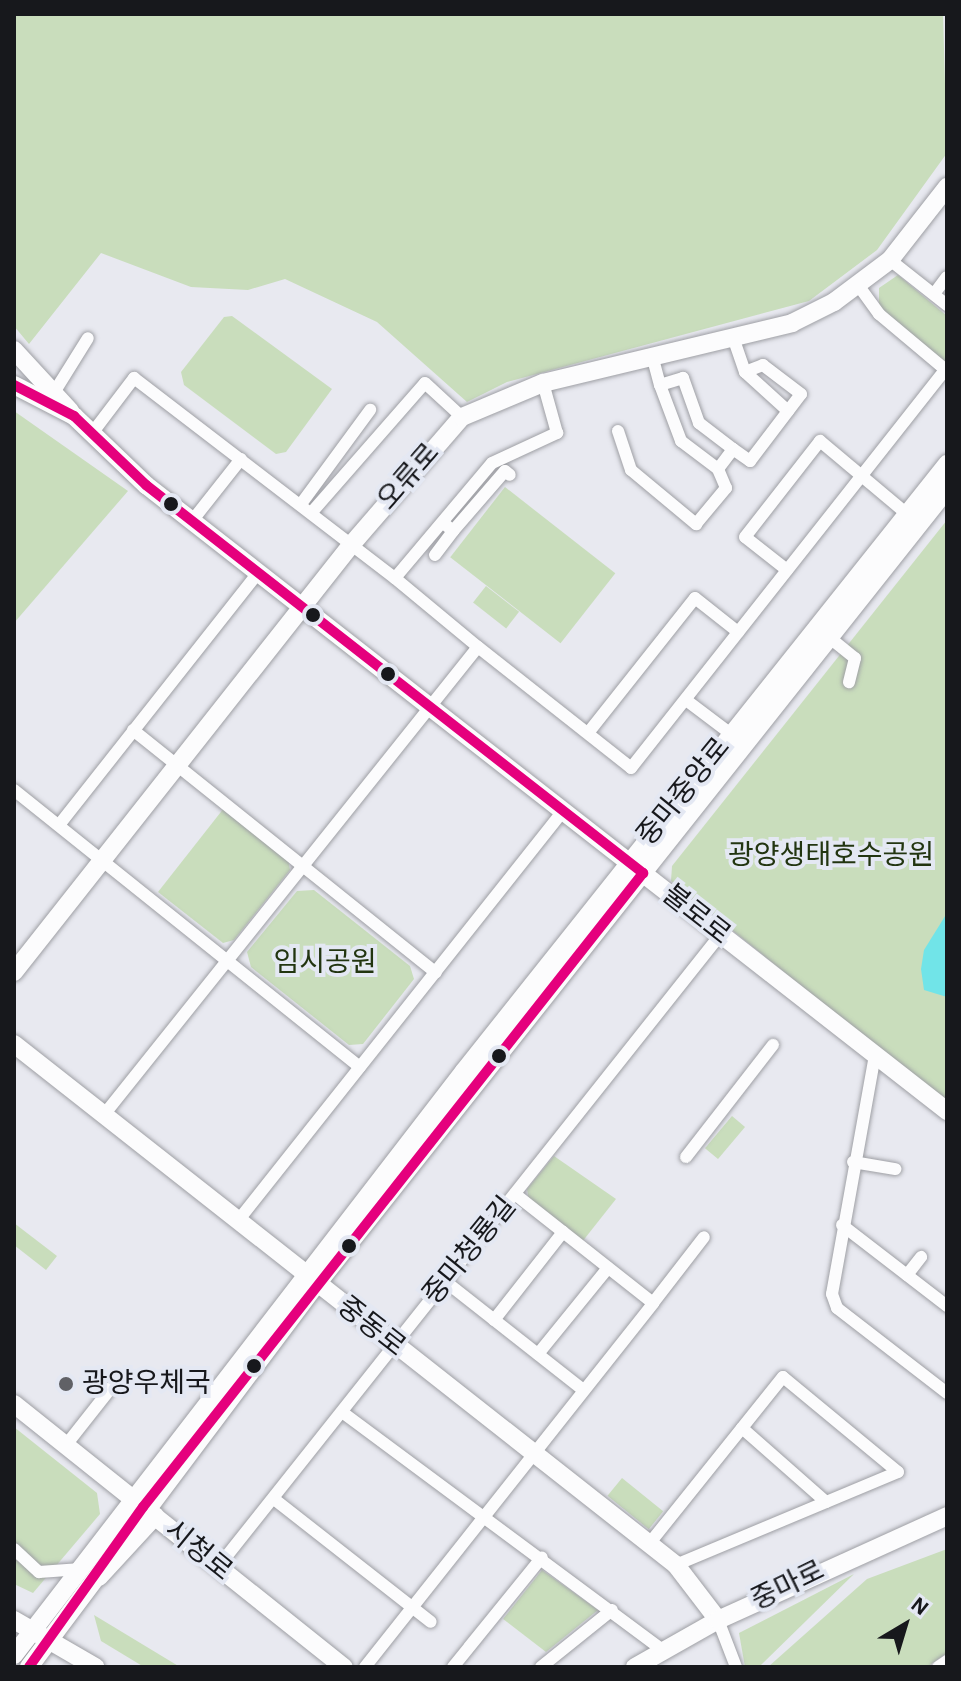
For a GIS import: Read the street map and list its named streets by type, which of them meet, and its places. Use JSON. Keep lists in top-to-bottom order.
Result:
{
  "streets": {
    "street": [
      "오류로",
      "중마중앙로",
      "불로로",
      "중마청룡길",
      "중동로",
      "시청로",
      "중마로"
    ]
  },
  "crossings": [
    ["오류로", "불로로"],
    ["중마중앙로", "불로로"],
    ["중마중앙로", "중동로"],
    ["중마중앙로", "시청로"],
    ["불로로", "중마청룡길"],
    ["중마청룡길", "중동로"],
    ["중마청룡길", "시청로"],
    ["중동로", "중마로"]
  ],
  "parks": ["광양생태호수공원", "임시공원"],
  "places": ["광양우체국"],
  "north": "top right"
}
